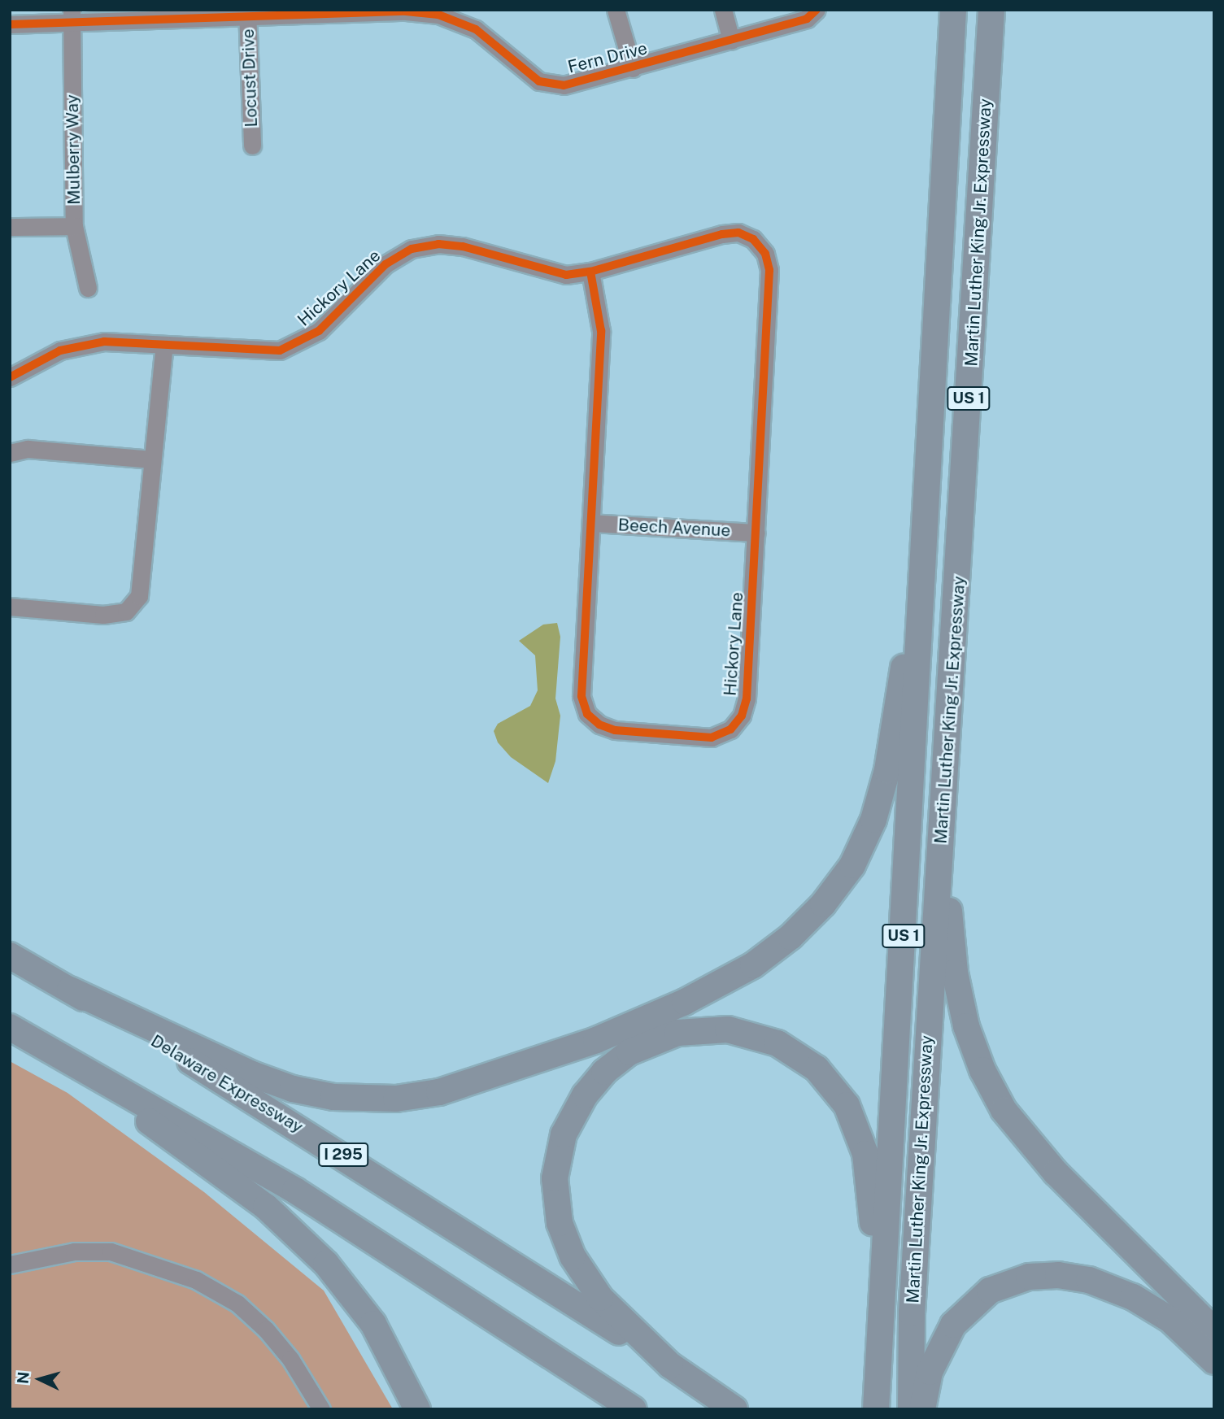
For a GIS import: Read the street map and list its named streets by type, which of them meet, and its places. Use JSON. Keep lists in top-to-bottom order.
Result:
{
  "streets": {
    "highway": [
      "Martin Luther King Jr. Expressway",
      "US 1",
      "Delaware Expressway",
      "I 295"
    ],
    "street": [
      "Fern Drive",
      "Locust Drive",
      "Mulberry Way",
      "Hickory Lane",
      "Beech Avenue"
    ]
  },
  "crossings": [
    ["Fern Drive", "Locust Drive"],
    ["Fern Drive", "Mulberry Way"],
    ["Hickory Lane", "Beech Avenue"],
    ["Delaware Expressway", "I 295"]
  ],
  "north": "left"
}
